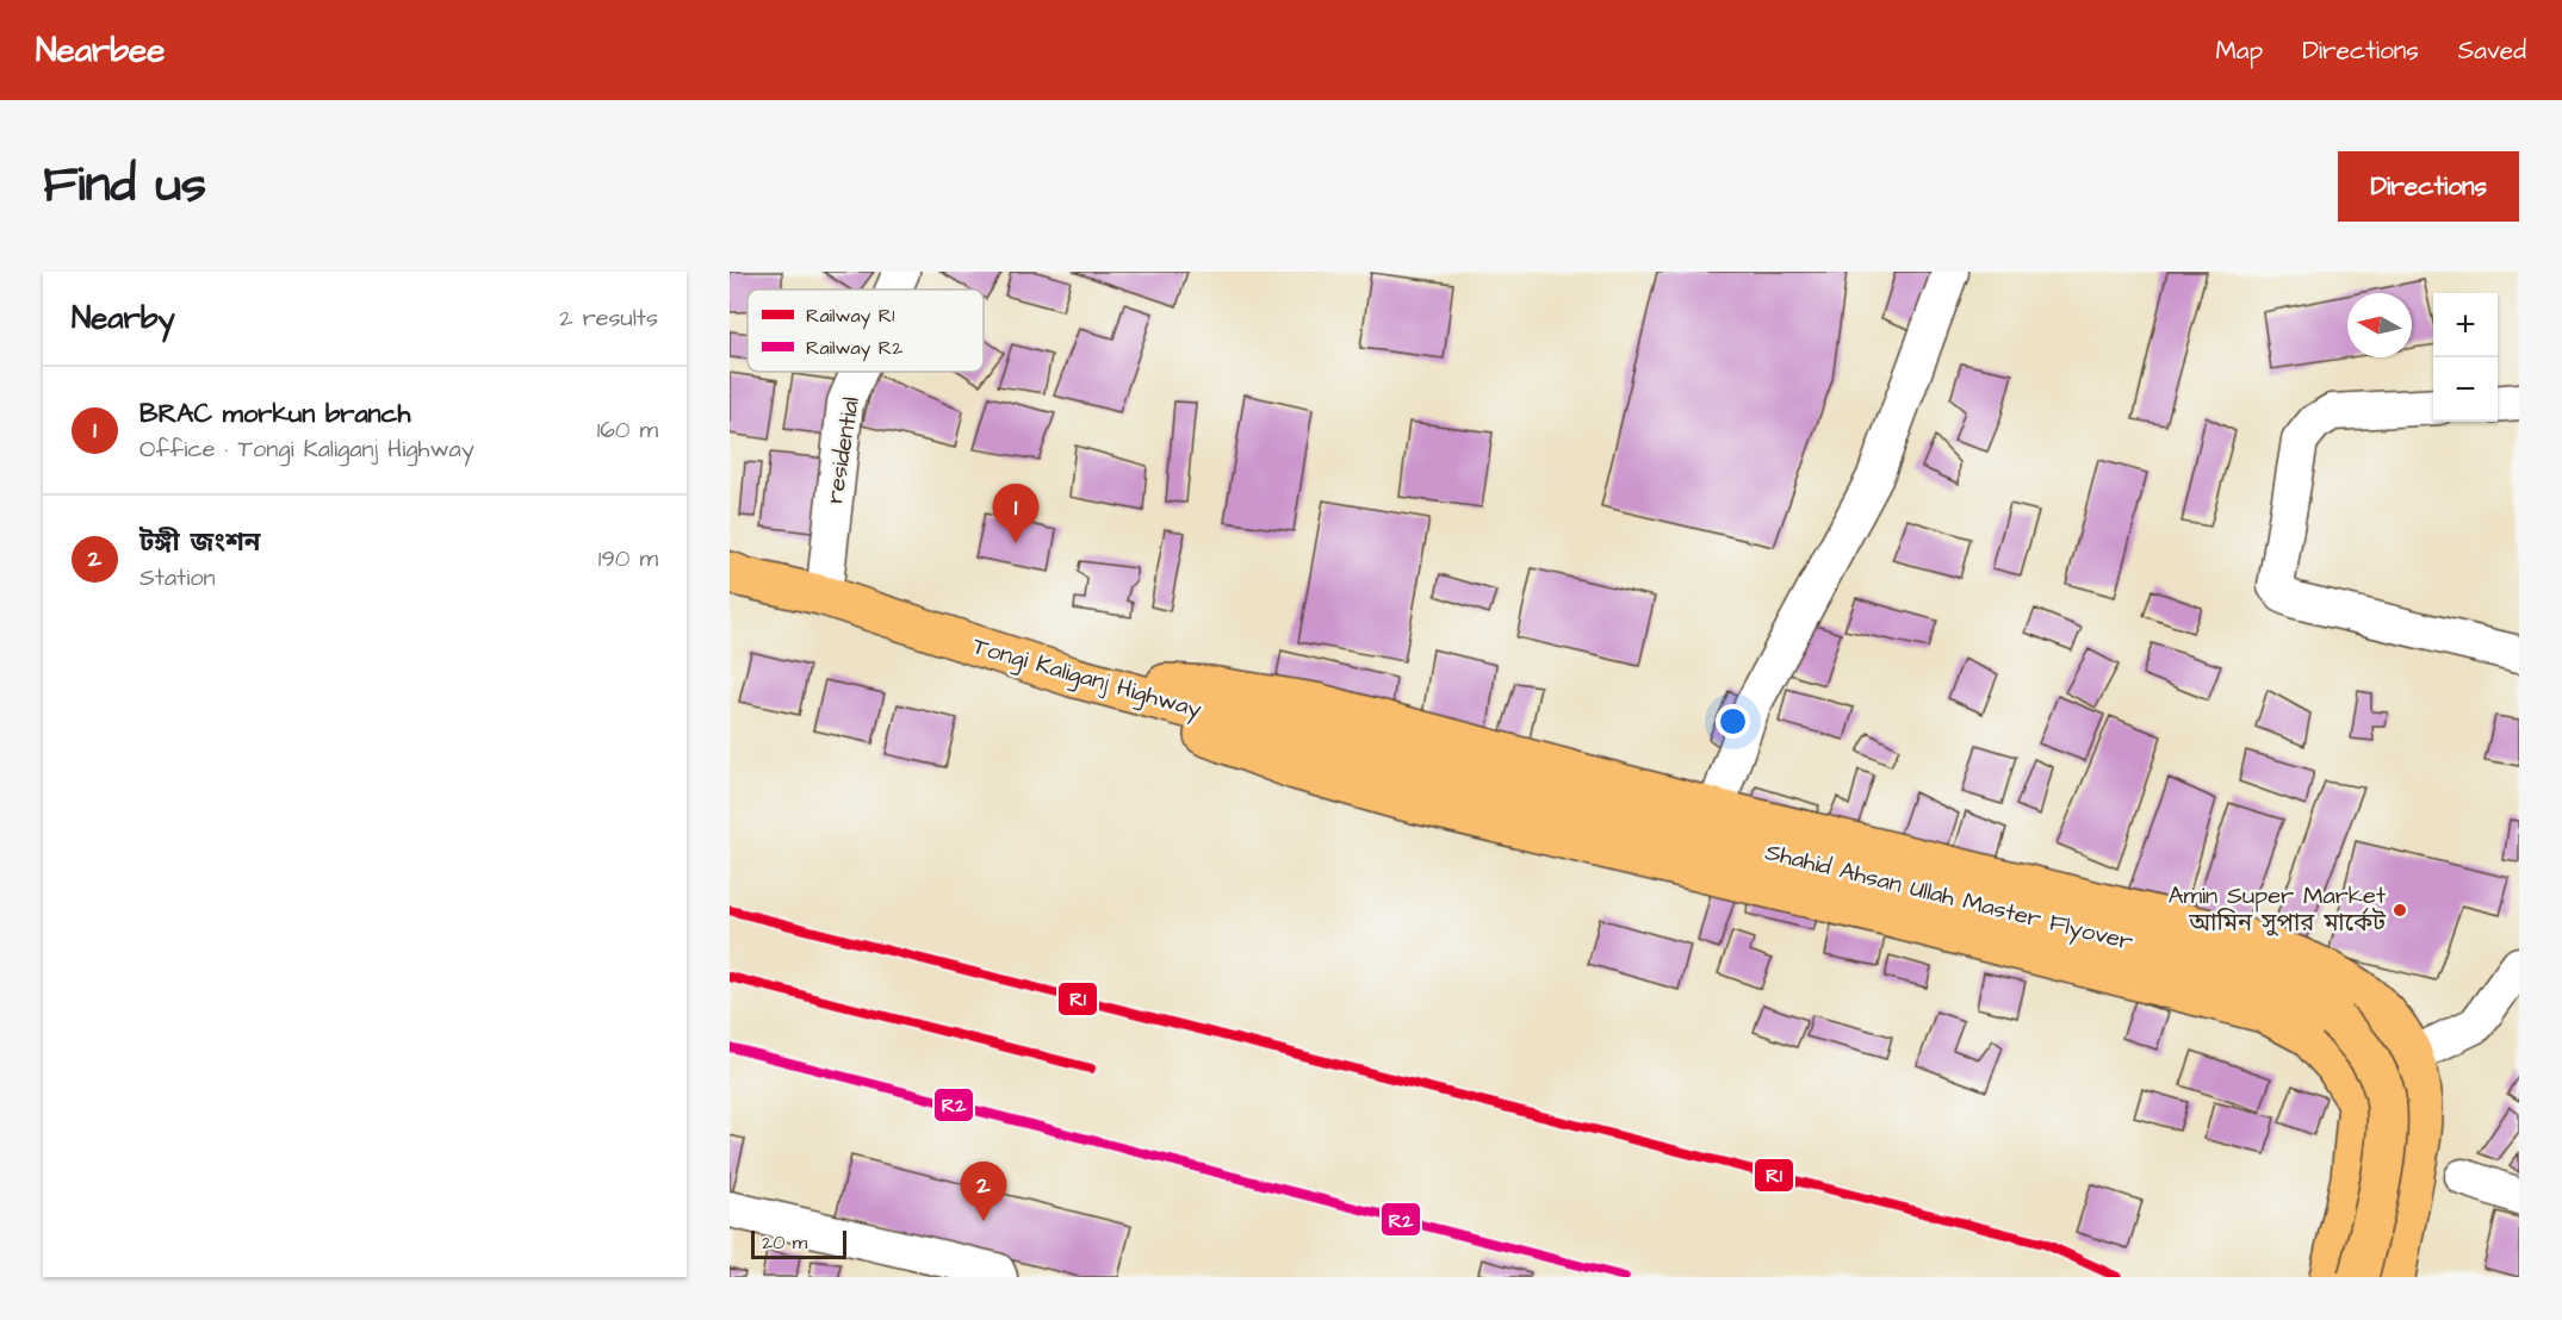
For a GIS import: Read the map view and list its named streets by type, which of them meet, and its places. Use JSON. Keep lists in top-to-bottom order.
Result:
{
  "streets": {
    "main road": ["Tongi Kaliganj Highway", "Shahid Ahsan Ullah Master Flyover"],
    "street": ["residential"]
  },
  "crossings": [
    ["residential", "Tongi Kaliganj Highway"],
    ["Tongi Kaliganj Highway", "Shahid Ahsan Ullah Master Flyover"]
  ],
  "places": ["Amin Super Market আমিন সুপার মার্কেট"],
  "lines": ["rail line R1", "rail line R2"],
  "legend": ["Railway R1", "Railway R2"],
  "scale_bar": "20 m",
  "north": "left",
  "page": {
    "header": "Nearbee",
    "nav": ["Map", "Directions", "Saved"],
    "title": "Find us",
    "buttons": "Directions",
    "heading": ["Nearby", "2 results"],
    "map_buttons": ["+", "−"],
    "list": [
      {
        "mark": "1",
        "name": "BRAC morkun branch",
        "note": "Office · Tongi Kaliganj Highway",
        "value": "160 m"
      },
      {
        "mark": "2",
        "name": "টঙ্গী জংশন",
        "note": "Station",
        "value": "190 m"
      }
    ],
    "pins": ["1", "2"],
    "scale": "20 m"
  }
}
